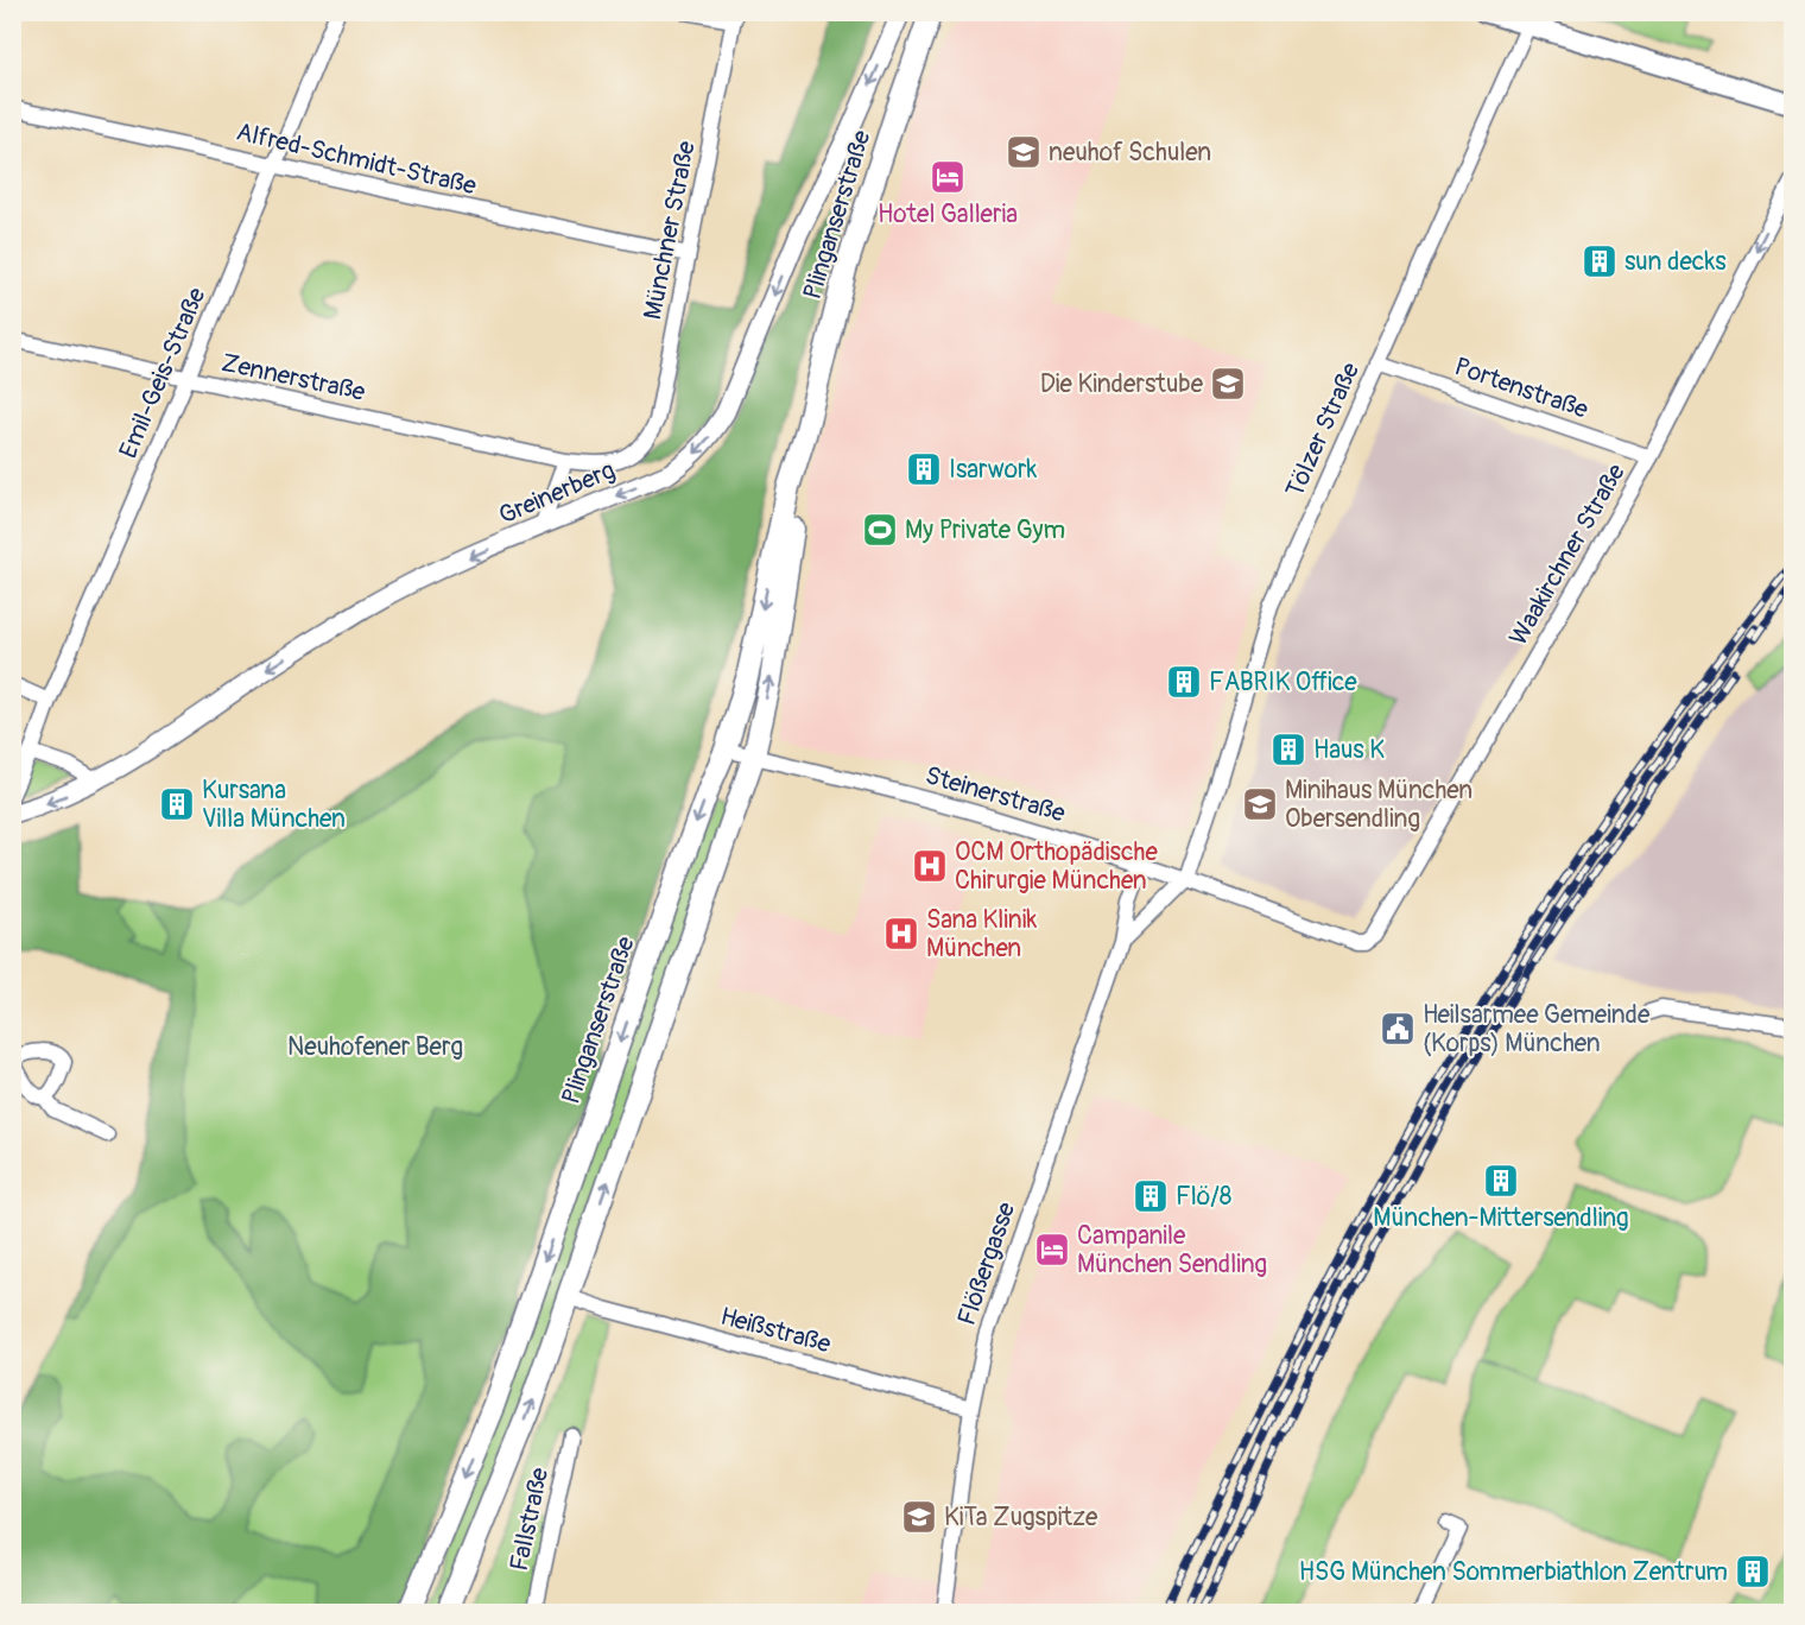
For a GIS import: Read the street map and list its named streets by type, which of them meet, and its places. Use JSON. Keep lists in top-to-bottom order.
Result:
{
  "streets": {
    "main road": ["Plinganserstraße"],
    "street": [
      "Alfred-Schmidt-Straße",
      "Münchner Straße",
      "Emil-Geis-Straße",
      "Zennerstraße",
      "Portenstraße",
      "Tölzer Straße",
      "Greinerberg",
      "Waakirchner Straße",
      "Steinerstraße",
      "Flößergasse",
      "Heißstraße",
      "Fallstraße"
    ]
  },
  "crossings": [
    ["Alfred-Schmidt-Straße", "Münchner Straße"],
    ["Alfred-Schmidt-Straße", "Emil-Geis-Straße"],
    ["Plinganserstraße", "Steinerstraße"],
    ["Plinganserstraße", "Heißstraße"],
    ["Münchner Straße", "Zennerstraße"],
    ["Emil-Geis-Straße", "Zennerstraße"],
    ["Portenstraße", "Tölzer Straße"],
    ["Portenstraße", "Waakirchner Straße"],
    ["Tölzer Straße", "Steinerstraße"],
    ["Tölzer Straße", "Flößergasse"],
    ["Waakirchner Straße", "Steinerstraße"],
    ["Steinerstraße", "Flößergasse"],
    ["Flößergasse", "Heißstraße"]
  ],
  "one_way": ["Greinerberg", "Waakirchner Straße"],
  "parks": ["Neuhofener Berg"],
  "places": {
    "school or university": [
      "neuhof Schulen",
      "Die Kinderstube",
      "Minihaus München Obersendling",
      "KiTa Zugspitze"
    ],
    "hotel": ["Hotel Galleria", "Campanile München Sendling"],
    "building": [
      "sun decks",
      "Isarwork",
      "FABRIK Office",
      "Haus K",
      "Kursana Villa München",
      "München-Mittersendling",
      "Flö/8",
      "HSG München Sommerbiathlon Zentrum"
    ],
    "sports": ["My Private Gym"],
    "hospital": ["OCM Orthopädische Chirurgie München", "Sana Klinik München"],
    "public building": ["Heilsarmee Gemeinde (Korps) München"]
  }
}
